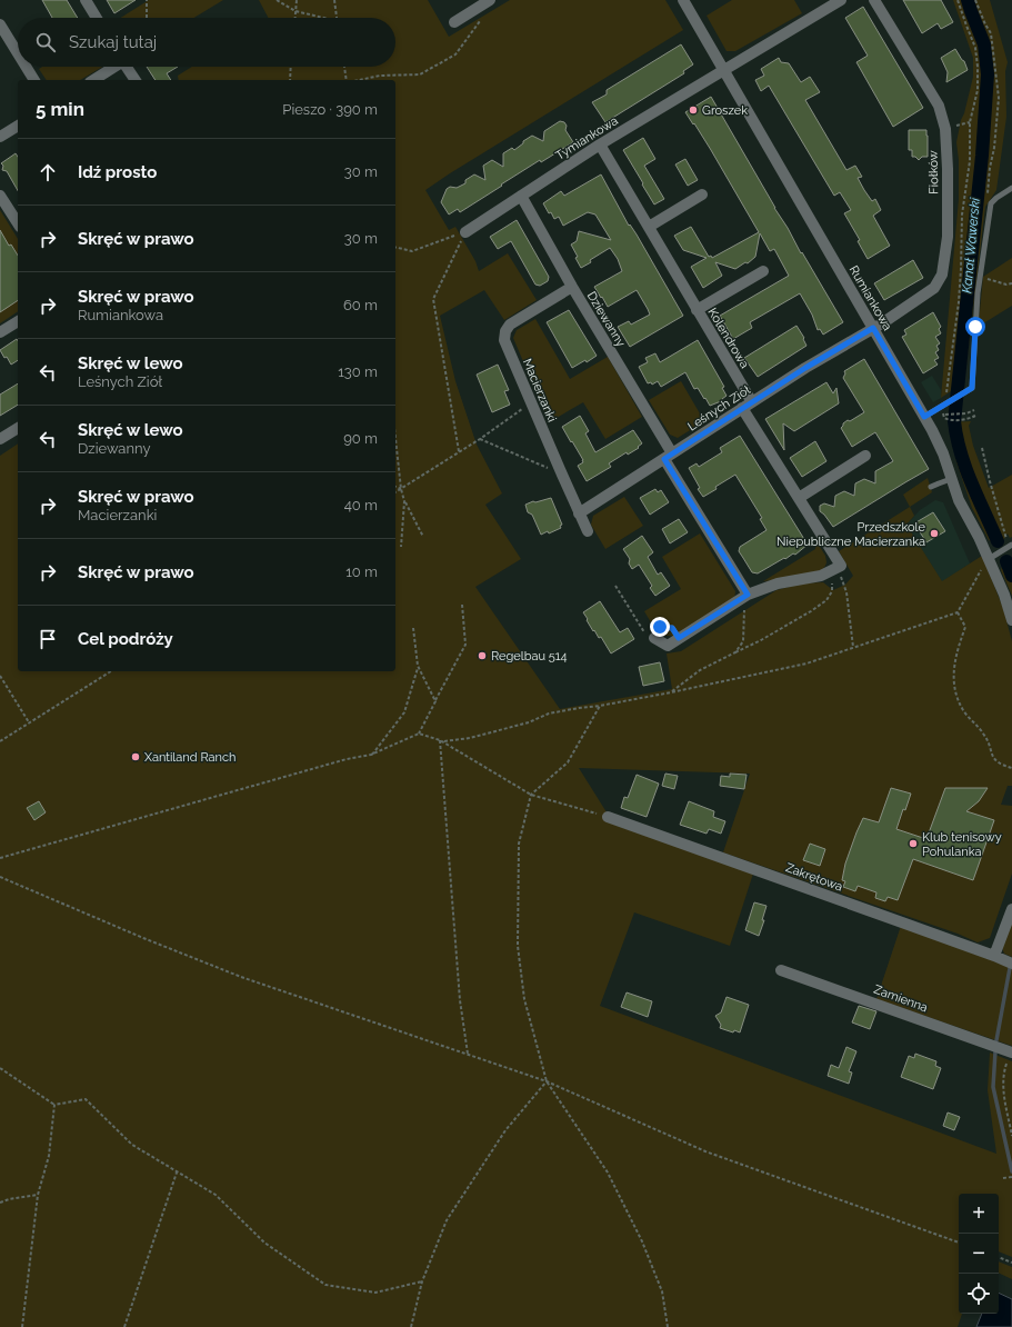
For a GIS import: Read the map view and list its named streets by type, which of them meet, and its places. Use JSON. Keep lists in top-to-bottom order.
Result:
{
  "streets": {
    "street": [
      "Tymiankowa",
      "Fiołków",
      "Rumiankowa",
      "Dziewanny",
      "Kolendrowa",
      "Macierzanki",
      "Leśnych Ziół",
      "Zakrętowa",
      "Zamienna"
    ]
  },
  "crossings": [
    ["Tymiankowa", "Rumiankowa"],
    ["Tymiankowa", "Dziewanny"],
    ["Tymiankowa", "Kolendrowa"],
    ["Fiołków", "Rumiankowa"],
    ["Fiołków", "Leśnych Ziół"],
    ["Rumiankowa", "Leśnych Ziół"],
    ["Dziewanny", "Macierzanki"],
    ["Dziewanny", "Leśnych Ziół"],
    ["Kolendrowa", "Leśnych Ziół"],
    ["Macierzanki", "Leśnych Ziół"]
  ],
  "water": ["Kanał Wawerski"],
  "places": [
    "Groszek",
    "Przedszkole Niepubliczne Macierzanka",
    "Regelbau 514",
    "Xantiland Ranch",
    "Klub tenisowy Pohulanka"
  ],
  "page": {
    "search": "Szukaj tutaj",
    "heading": ["5 min", "Pieszo · 390 m"],
    "list": [
      ["Idź prosto", "30 m"],
      ["Skręć w prawo", "30 m"],
      ["Skręć w prawo", "Rumiankowa", "60 m"],
      ["Skręć w lewo", "Leśnych Ziół", "130 m"],
      ["Skręć w lewo", "Dziewanny", "90 m"],
      ["Skręć w prawo", "Macierzanki", "40 m"],
      ["Skręć w prawo", "10 m"],
      "Cel podróży"
    ],
    "map_buttons": ["+", "−"]
  }
}
